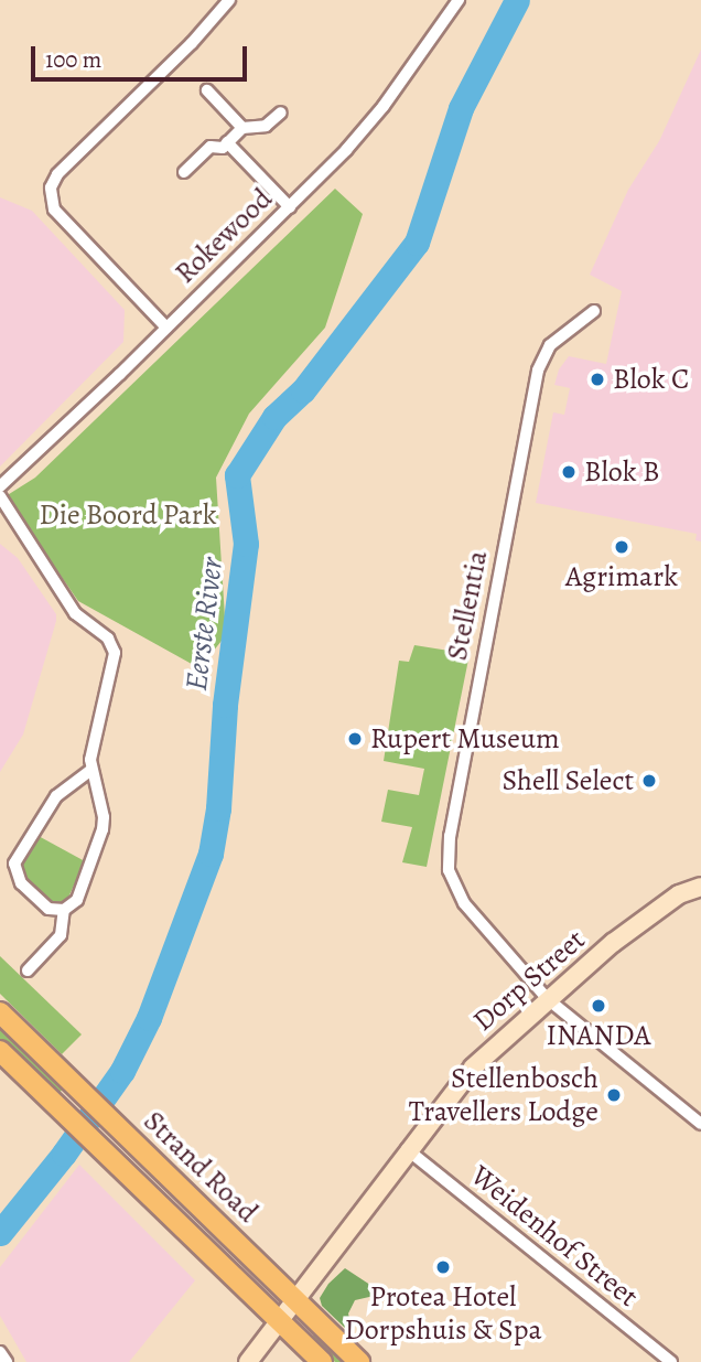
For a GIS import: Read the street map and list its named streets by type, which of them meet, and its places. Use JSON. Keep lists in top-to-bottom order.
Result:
{
  "streets": {
    "main road": ["Strand Road"],
    "street": [
      "Rokewood",
      "Stellentia",
      "Dorp Street",
      "Weidenhof Street"
    ]
  },
  "crossings": [
    ["Stellentia", "Dorp Street"],
    ["Dorp Street", "Strand Road"],
    ["Dorp Street", "Weidenhof Street"]
  ],
  "water": ["Eerste River"],
  "parks": ["Die Boord Park"],
  "places": [
    "Blok C",
    "Blok B",
    "Agrimark",
    "Rupert Museum",
    "Shell Select",
    "INANDA",
    "Stellenbosch Travellers Lodge",
    "Protea Hotel Dorpshuis & Spa"
  ],
  "scale_bar": "100 m"
}
